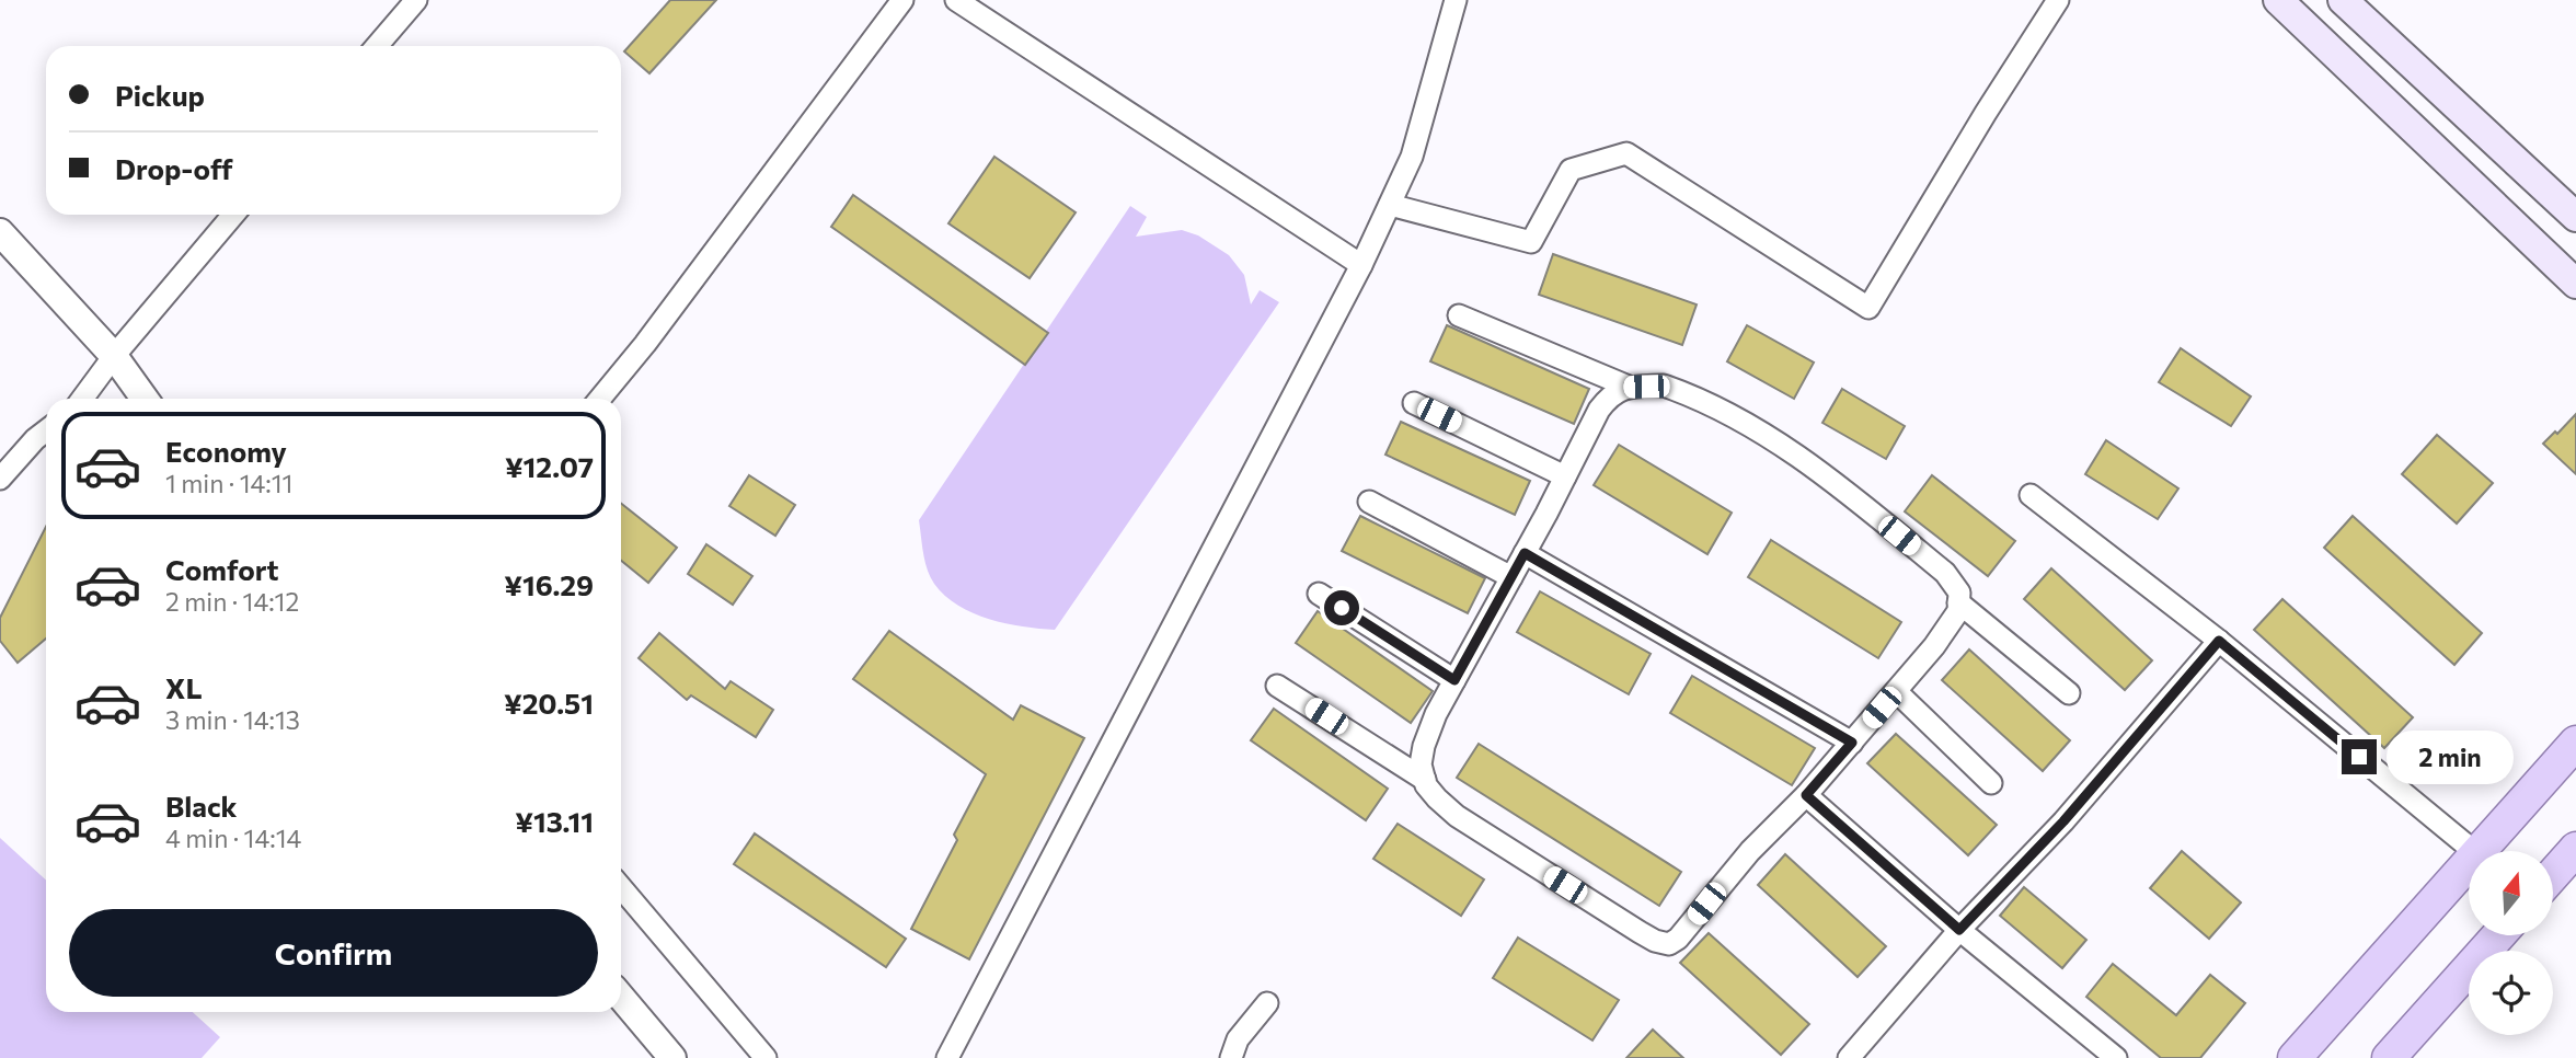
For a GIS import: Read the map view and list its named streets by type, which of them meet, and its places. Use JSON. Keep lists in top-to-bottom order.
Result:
{
  "north": "top",
  "page": {
    "banner": ["Pickup", "Drop-off"],
    "list": [
      {
        "name": "Economy",
        "note": "1 min · 14:11",
        "value": "¥12.07"
      },
      {
        "name": "Comfort",
        "note": "2 min · 14:12",
        "value": "¥16.29"
      },
      {
        "name": "XL",
        "note": "3 min · 14:13",
        "value": "¥20.51"
      },
      {
        "name": "Black",
        "note": "4 min · 14:14",
        "value": "¥13.11"
      }
    ],
    "bubble": "2 min",
    "buttons": "Confirm"
  }
}
